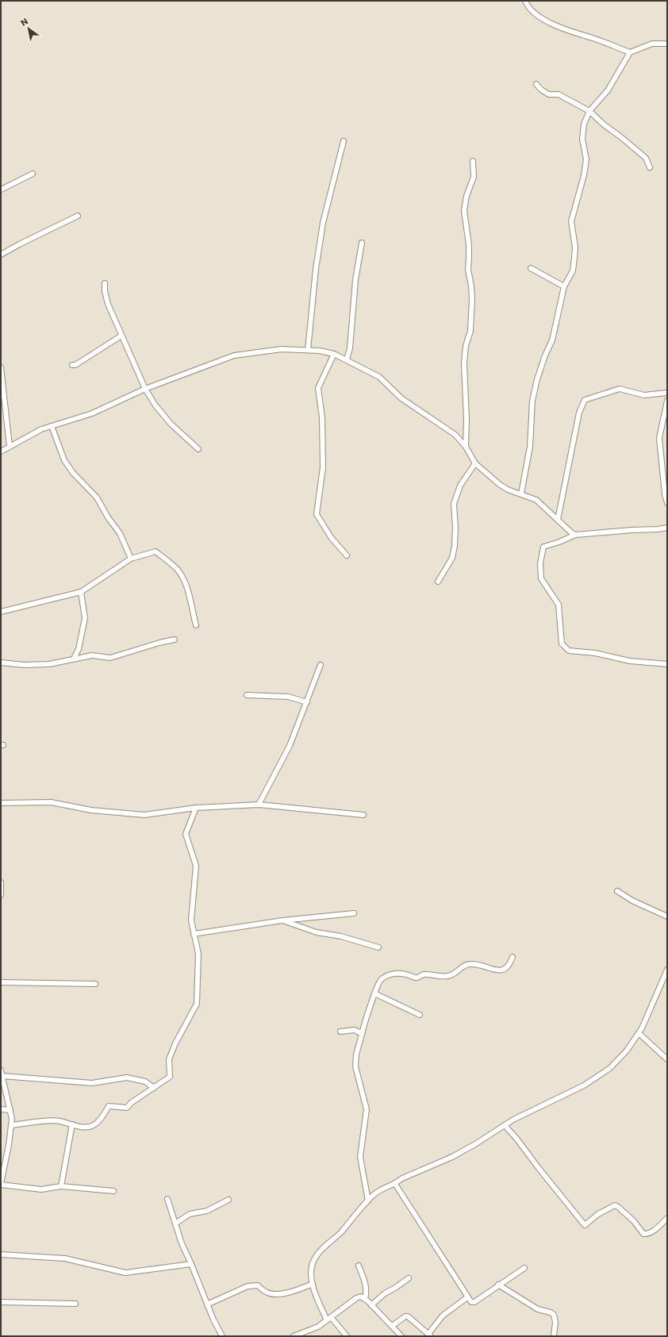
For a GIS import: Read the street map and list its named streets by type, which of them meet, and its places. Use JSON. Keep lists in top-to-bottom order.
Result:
{
  "north": "top left"
}
